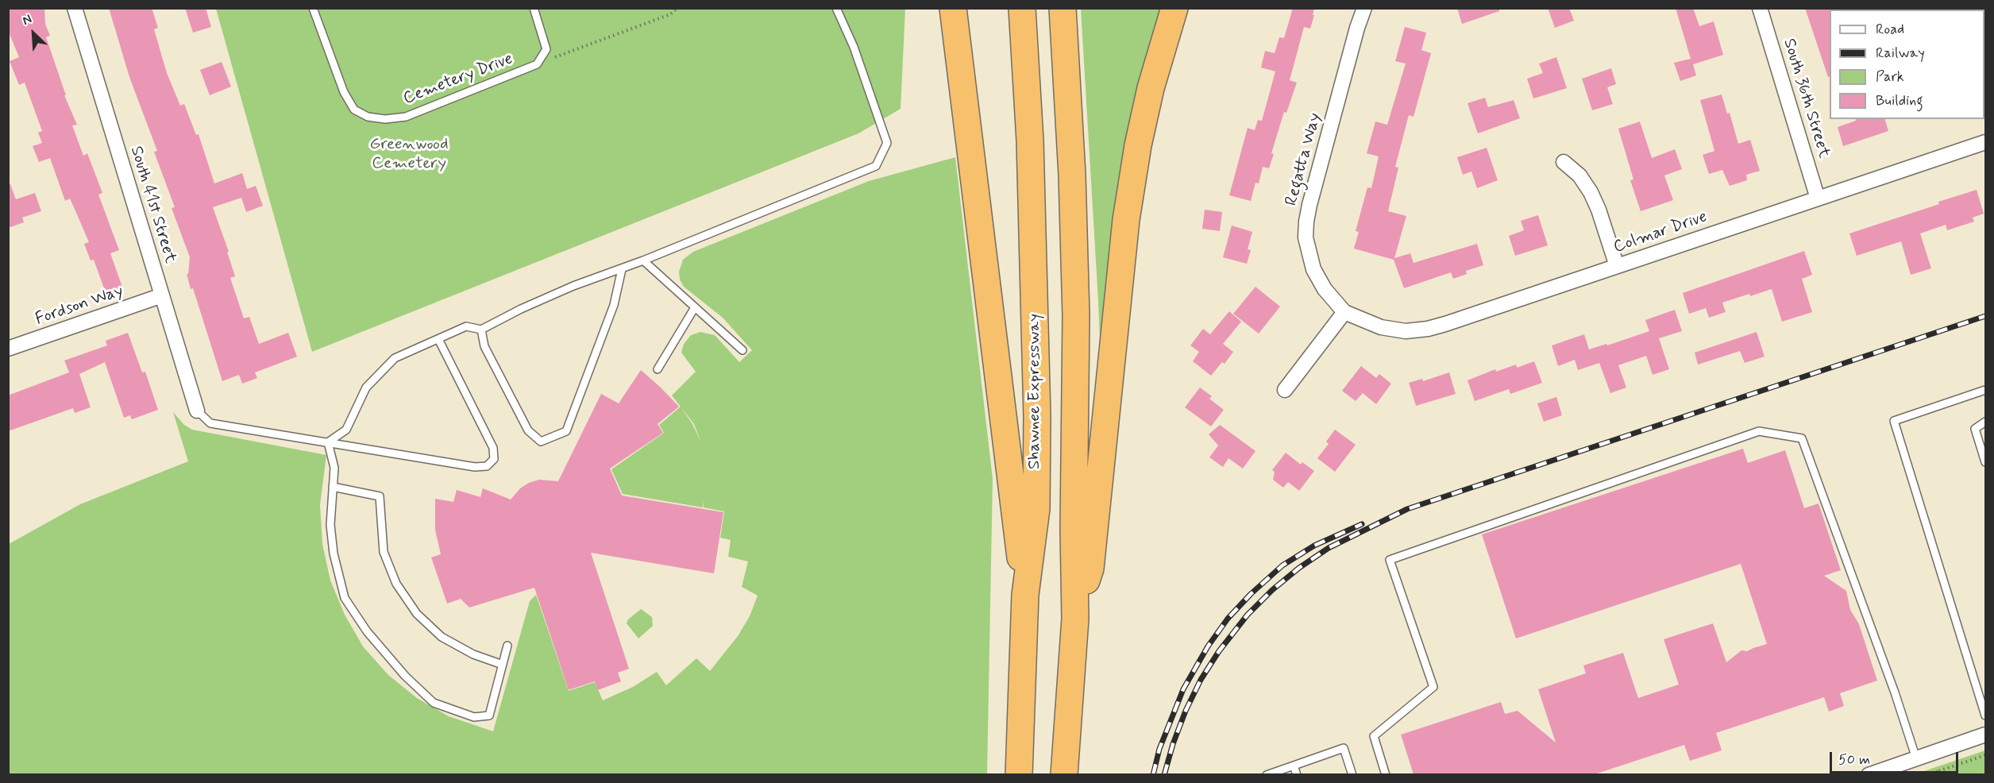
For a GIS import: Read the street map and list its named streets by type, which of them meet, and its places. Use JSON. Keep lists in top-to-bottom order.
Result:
{
  "streets": {
    "highway": ["Shawnee Expressway"],
    "street": [
      "South 36th Street",
      "Regatta Way",
      "South 41st Street",
      "Colmar Drive",
      "Fordson Way"
    ],
    "lane": ["Cemetery Drive"]
  },
  "crossings": [
    ["South 36th Street", "Colmar Drive"],
    ["Regatta Way", "Colmar Drive"],
    ["South 41st Street", "Fordson Way"]
  ],
  "parks": ["Greenwood Cemetery"],
  "legend": [
    "Road",
    "Railway",
    "Park",
    "Building"
  ],
  "scale_bar": "50 m",
  "north": "top left"
}
